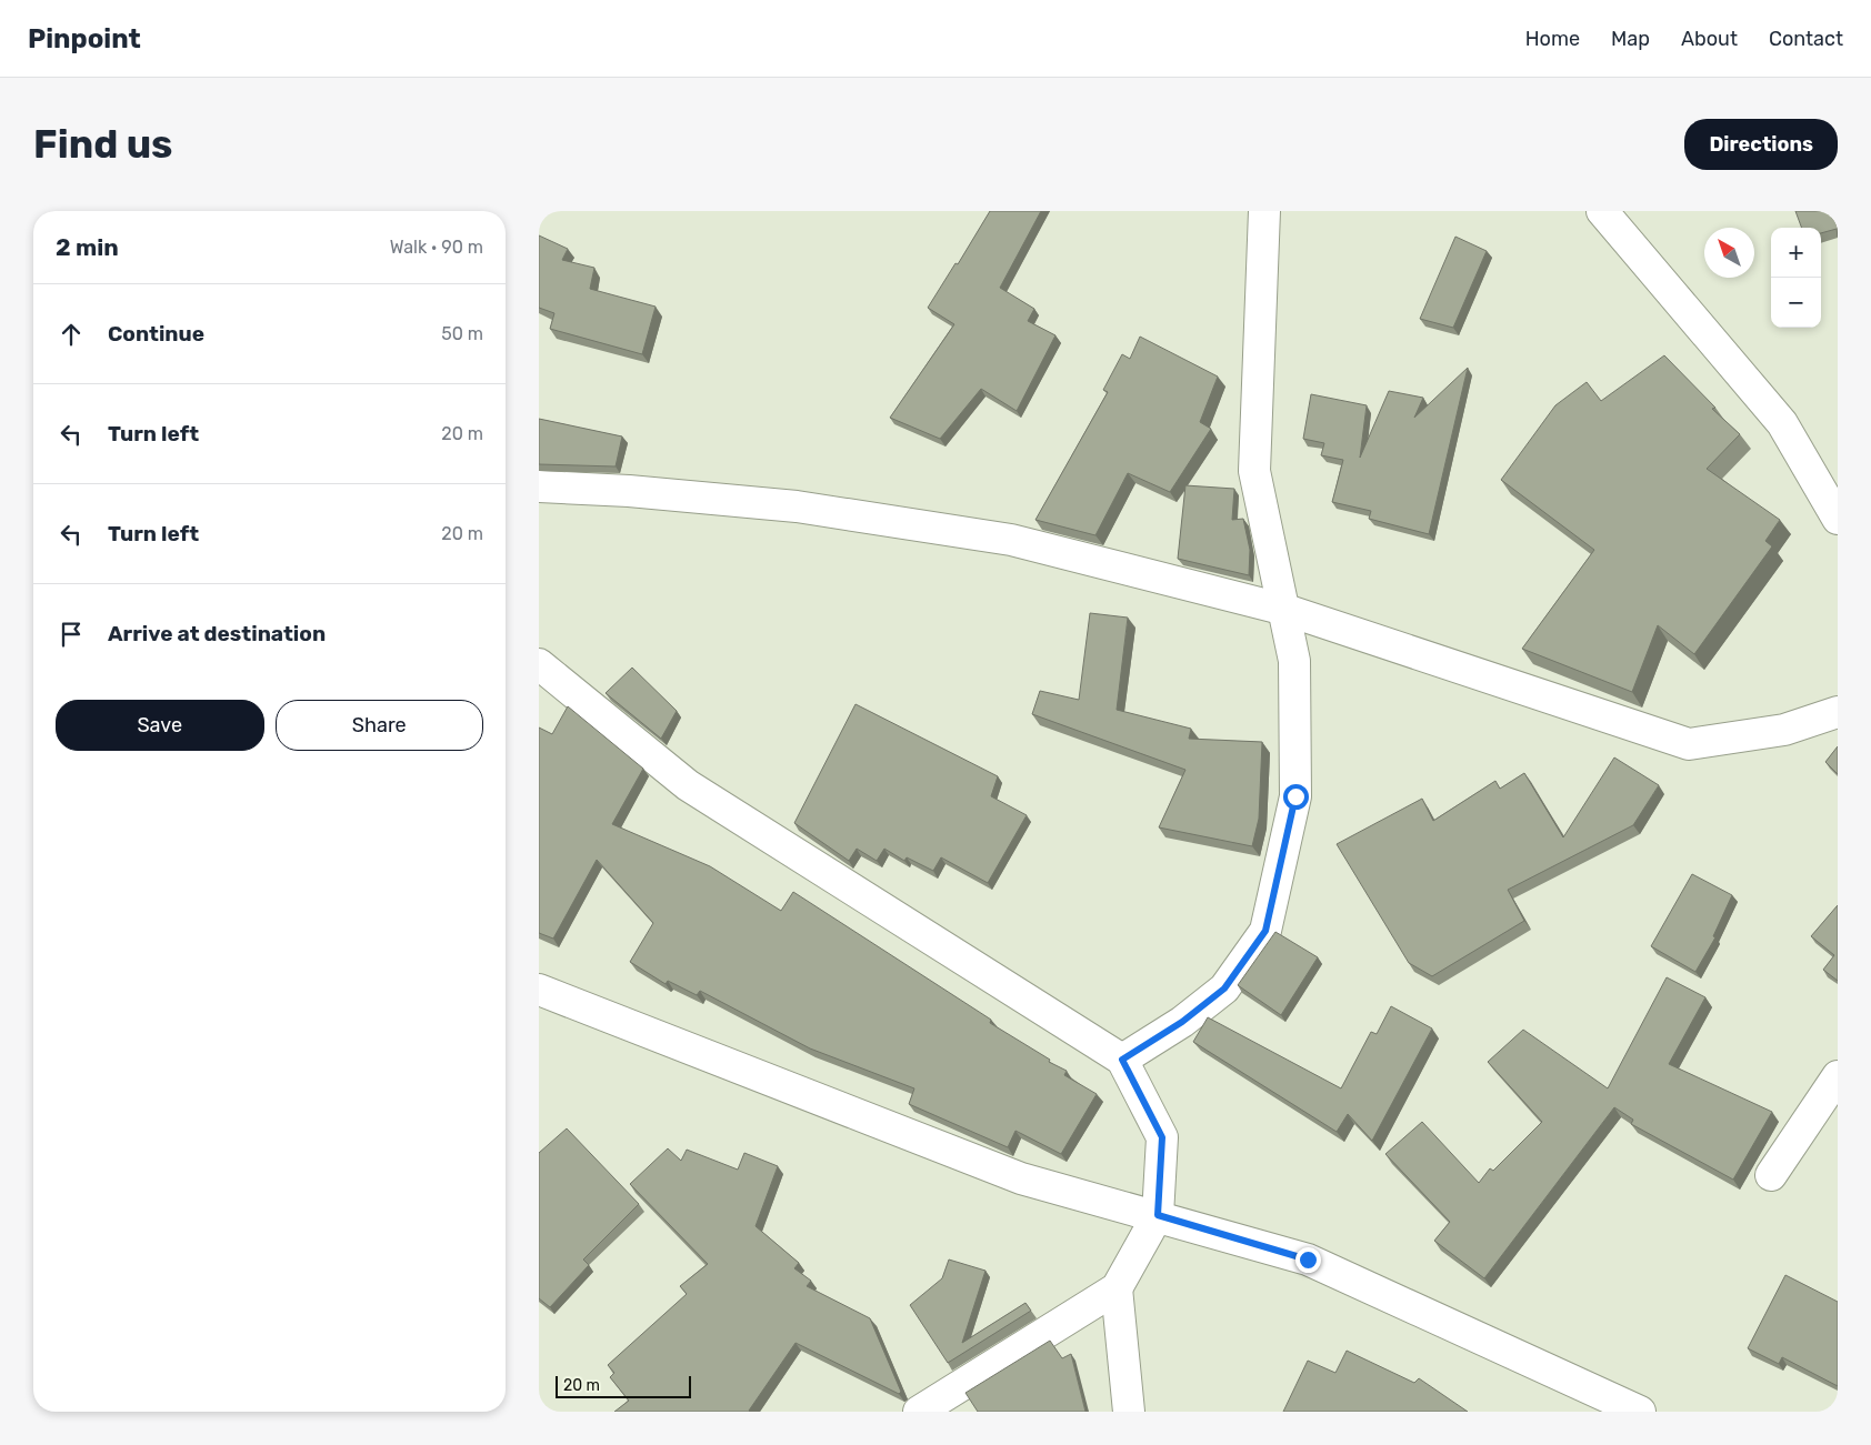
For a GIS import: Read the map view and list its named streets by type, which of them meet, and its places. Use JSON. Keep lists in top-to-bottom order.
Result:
{
  "scale_bar": "20 m",
  "north": "top left",
  "page": {
    "header": "Pinpoint",
    "nav": [
      "Home",
      "Map",
      "About",
      "Contact"
    ],
    "buttons": [
      "Directions",
      ["Save", "Share"]
    ],
    "title": "Find us",
    "heading": ["2 min", "Walk · 90 m"],
    "map_buttons": ["+", "−"],
    "list": [
      ["Continue", "50 m"],
      ["Turn left", "20 m"],
      ["Turn left", "20 m"],
      "Arrive at destination"
    ],
    "scale": "20 m"
  }
}
